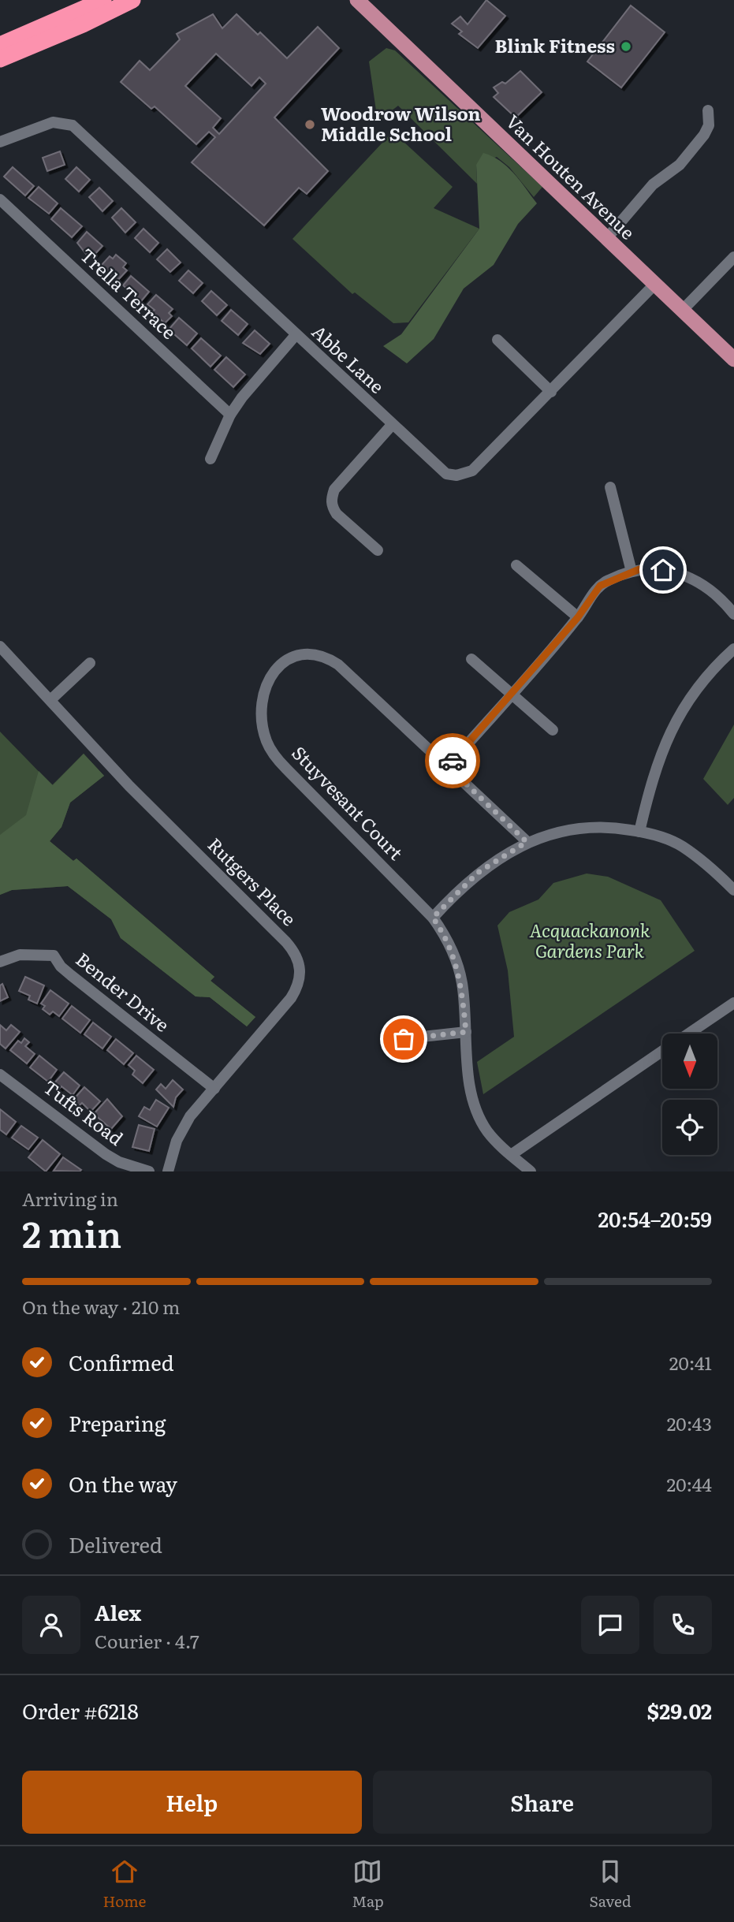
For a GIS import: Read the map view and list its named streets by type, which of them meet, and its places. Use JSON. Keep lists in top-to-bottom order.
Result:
{
  "streets": {
    "main road": ["Van Houten Avenue"],
    "street": [
      "Trella Terrace",
      "Abbe Lane",
      "Stuyvesant Court",
      "Rutgers Place",
      "Bender Drive",
      "Tufts Road"
    ]
  },
  "crossings": [
    ["Van Houten Avenue", "Abbe Lane"],
    ["Rutgers Place", "Bender Drive"]
  ],
  "parks": ["Acquackanonk Gardens Park"],
  "places": ["Blink Fitness", "Woodrow Wilson Middle School"],
  "north": "bottom",
  "page": {
    "heading": ["2 min", "Arriving in", "20:54–20:59"],
    "panel": [
      "Alex",
      "Courier · 4.7",
      "Order #6218",
      "$29.02"
    ],
    "bar": "On the way · 210 m",
    "list": [
      ["Confirmed", "20:41"],
      ["Preparing", "20:43"],
      ["On the way", "20:44"],
      "Delivered"
    ],
    "buttons": ["Help", "Share"],
    "tabs": ["Home", "Map", "Saved"]
  }
}
